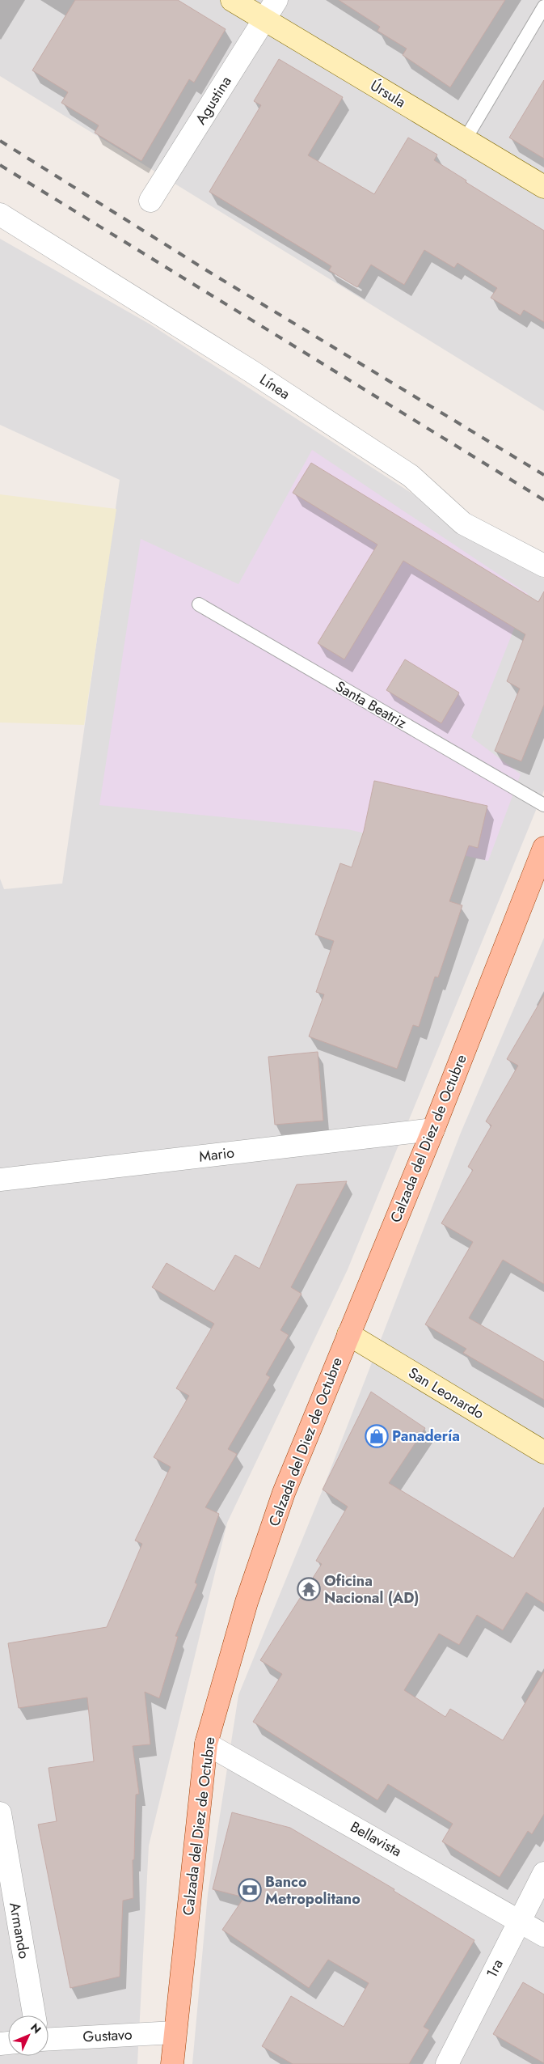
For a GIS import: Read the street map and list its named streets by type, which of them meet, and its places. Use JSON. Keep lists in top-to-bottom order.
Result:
{
  "streets": {
    "main road": ["Calzada del Diez de Octubre"],
    "street": [
      "Úrsula",
      "Agustina",
      "Línea",
      "Mario",
      "San Leonardo",
      "Bellavista",
      "Armando",
      "1ra",
      "Gustavo"
    ],
    "lane": ["Santa Beatriz"]
  },
  "crossings": [
    ["Úrsula", "Agustina"],
    ["Calzada del Diez de Octubre", "Mario"],
    ["Calzada del Diez de Octubre", "San Leonardo"],
    ["Calzada del Diez de Octubre", "Bellavista"],
    ["Calzada del Diez de Octubre", "Gustavo"],
    ["Bellavista", "1ra"]
  ],
  "places": {
    "shop": ["Panadería"],
    "temple": ["Oficina Nacional (AD)"],
    "bank": ["Banco Metropolitano"]
  },
  "north": "top right"
}
